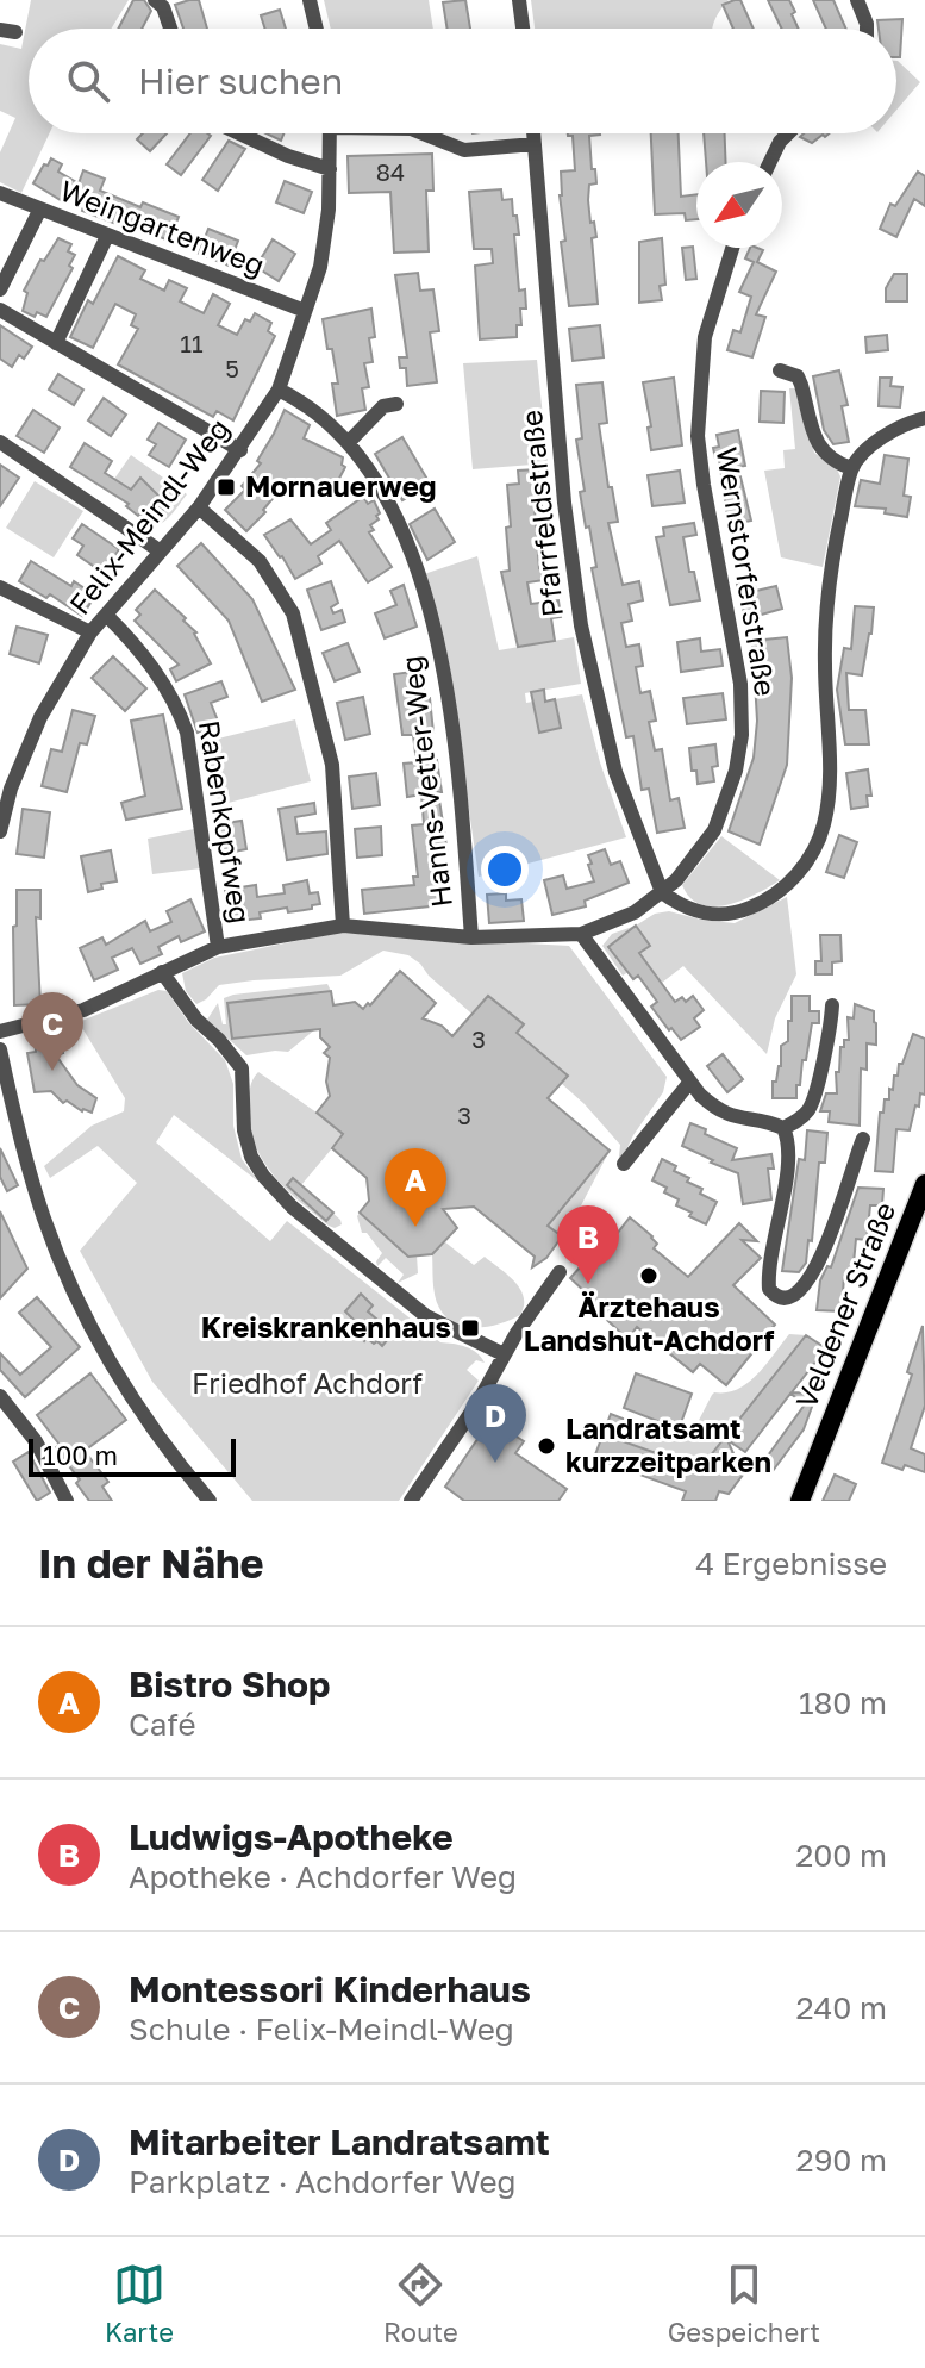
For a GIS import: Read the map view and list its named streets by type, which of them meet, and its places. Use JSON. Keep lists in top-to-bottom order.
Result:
{
  "streets": {
    "main road": ["Veldener Straße"],
    "street": [
      "Weingartenweg",
      "Pfarrfeldstraße",
      "Felix-Meindl-Weg",
      "Wernstorferstraße",
      "Hanns-Vetter-Weg",
      "Rabenkopfweg"
    ]
  },
  "crossings": [
    ["Weingartenweg", "Felix-Meindl-Weg"],
    ["Pfarrfeldstraße", "Wernstorferstraße"],
    ["Felix-Meindl-Weg", "Hanns-Vetter-Weg"],
    ["Felix-Meindl-Weg", "Rabenkopfweg"],
    ["Wernstorferstraße", "Hanns-Vetter-Weg"],
    ["Wernstorferstraße", "Rabenkopfweg"]
  ],
  "parks": ["Friedhof Achdorf"],
  "places": {
    "transit": ["Mornauerweg", "Kreiskrankenhaus"],
    "other": ["Ärztehaus Landshut-Achdorf", "Landratsamt kurzzeitparken"]
  },
  "house_numbers": [
    "84",
    "11",
    "5",
    "3",
    "3"
  ],
  "scale_bar": "100 m",
  "north": "bottom left",
  "page": {
    "search": "Hier suchen",
    "pins": [
      "C",
      "A",
      "B",
      "D"
    ],
    "scale": "100 m",
    "heading": ["In der Nähe", "4 Ergebnisse"],
    "list": [
      {
        "mark": "A",
        "name": "Bistro Shop",
        "note": "Café",
        "value": "180 m"
      },
      {
        "mark": "B",
        "name": "Ludwigs-Apotheke",
        "note": "Apotheke · Achdorfer Weg",
        "value": "200 m"
      },
      {
        "mark": "C",
        "name": "Montessori Kinderhaus",
        "note": "Schule · Felix-Meindl-Weg",
        "value": "240 m"
      },
      {
        "mark": "D",
        "name": "Mitarbeiter Landratsamt",
        "note": "Parkplatz · Achdorfer Weg",
        "value": "290 m"
      }
    ],
    "nav": ["Karte", "Route", "Gespeichert"]
  }
}
